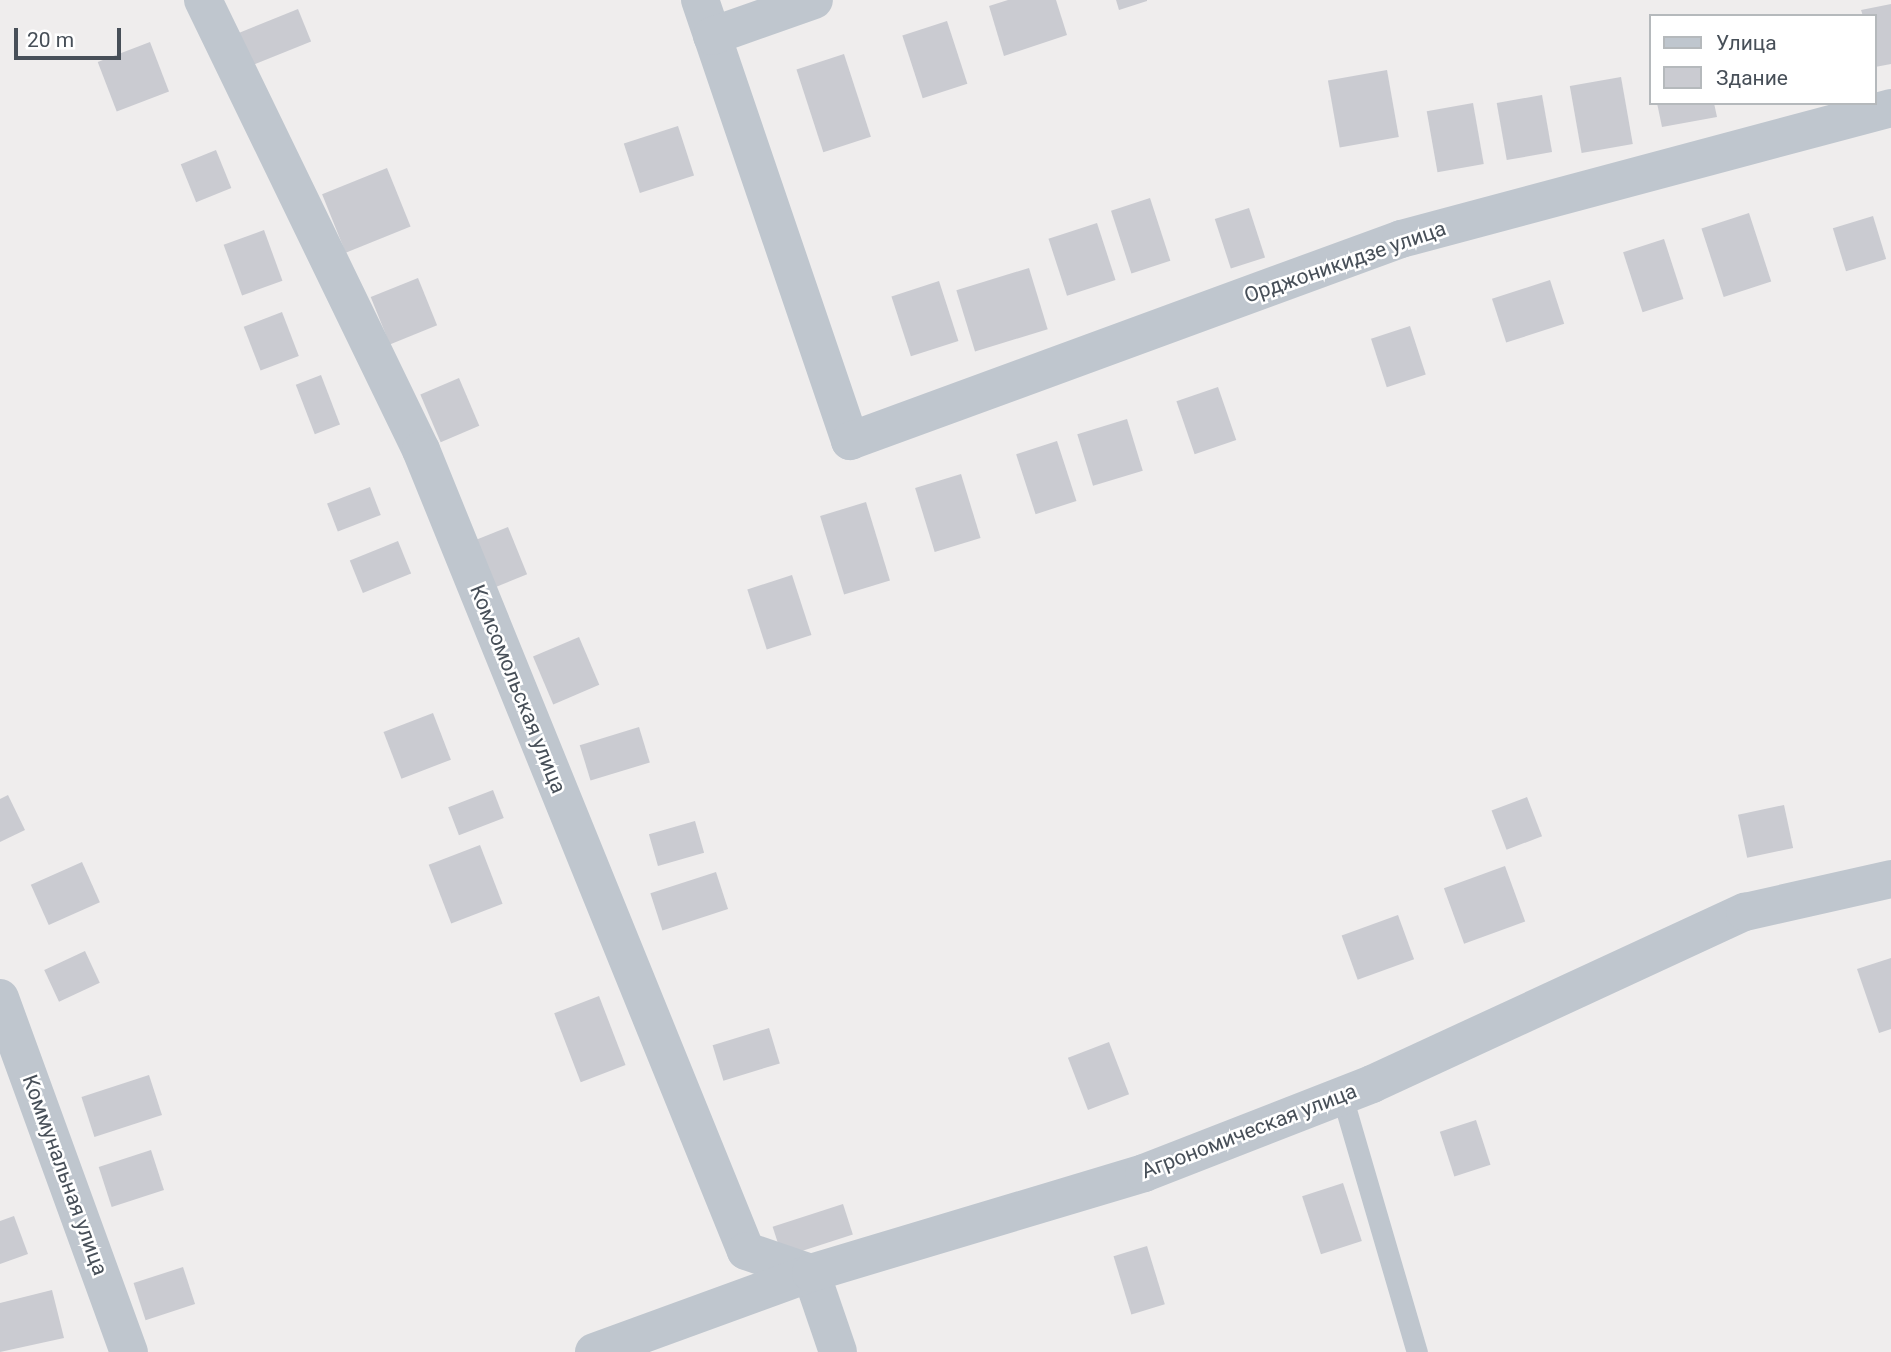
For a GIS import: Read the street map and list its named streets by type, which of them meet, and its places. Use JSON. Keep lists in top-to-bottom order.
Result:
{
  "streets": {
    "street": [
      "Орджоникидзе улица",
      "Комсомольская улица",
      "Агрономическая улица",
      "Коммунальная улица"
    ]
  },
  "crossings": [
    ["Комсомольская улица", "Агрономическая улица"]
  ],
  "legend": ["Улица", "Здание"],
  "scale_bar": "20 m"
}
